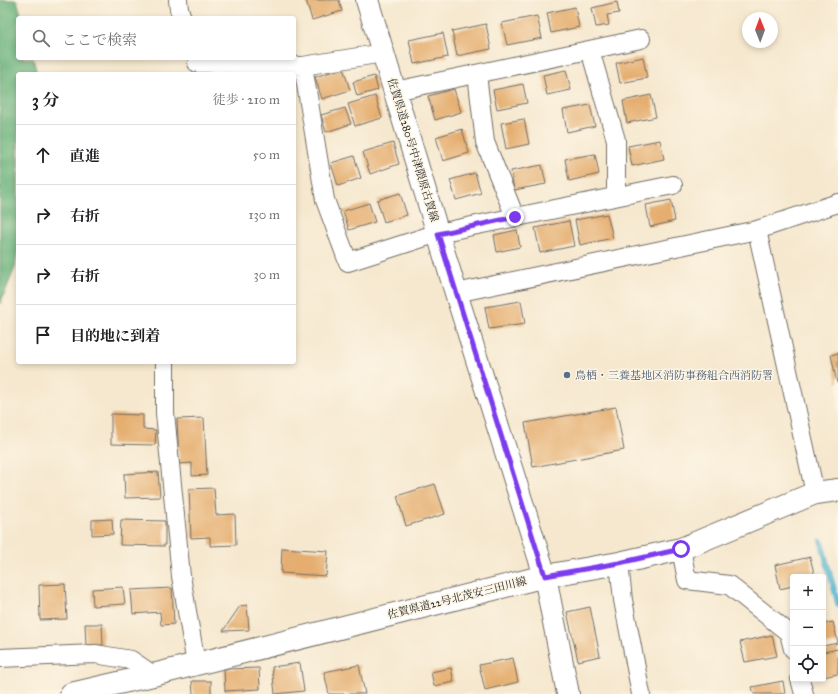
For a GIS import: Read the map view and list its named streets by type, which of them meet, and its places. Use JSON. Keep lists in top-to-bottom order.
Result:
{
  "streets": {
    "main road": ["佐賀県道280号中津隈原古賀線", "佐賀県道22号北茂安三田川線"]
  },
  "crossings": [
    ["佐賀県道280号中津隈原古賀線", "佐賀県道22号北茂安三田川線"]
  ],
  "places": ["鳥栖・三養基地区消防事務組合西消防署"],
  "north": "top",
  "page": {
    "search": "ここで検索",
    "heading": ["3 分", "徒歩 · 210 m"],
    "list": [
      ["直進", "50 m"],
      ["右折", "130 m"],
      ["右折", "30 m"],
      "目的地に到着"
    ],
    "map_buttons": ["+", "−"]
  }
}
